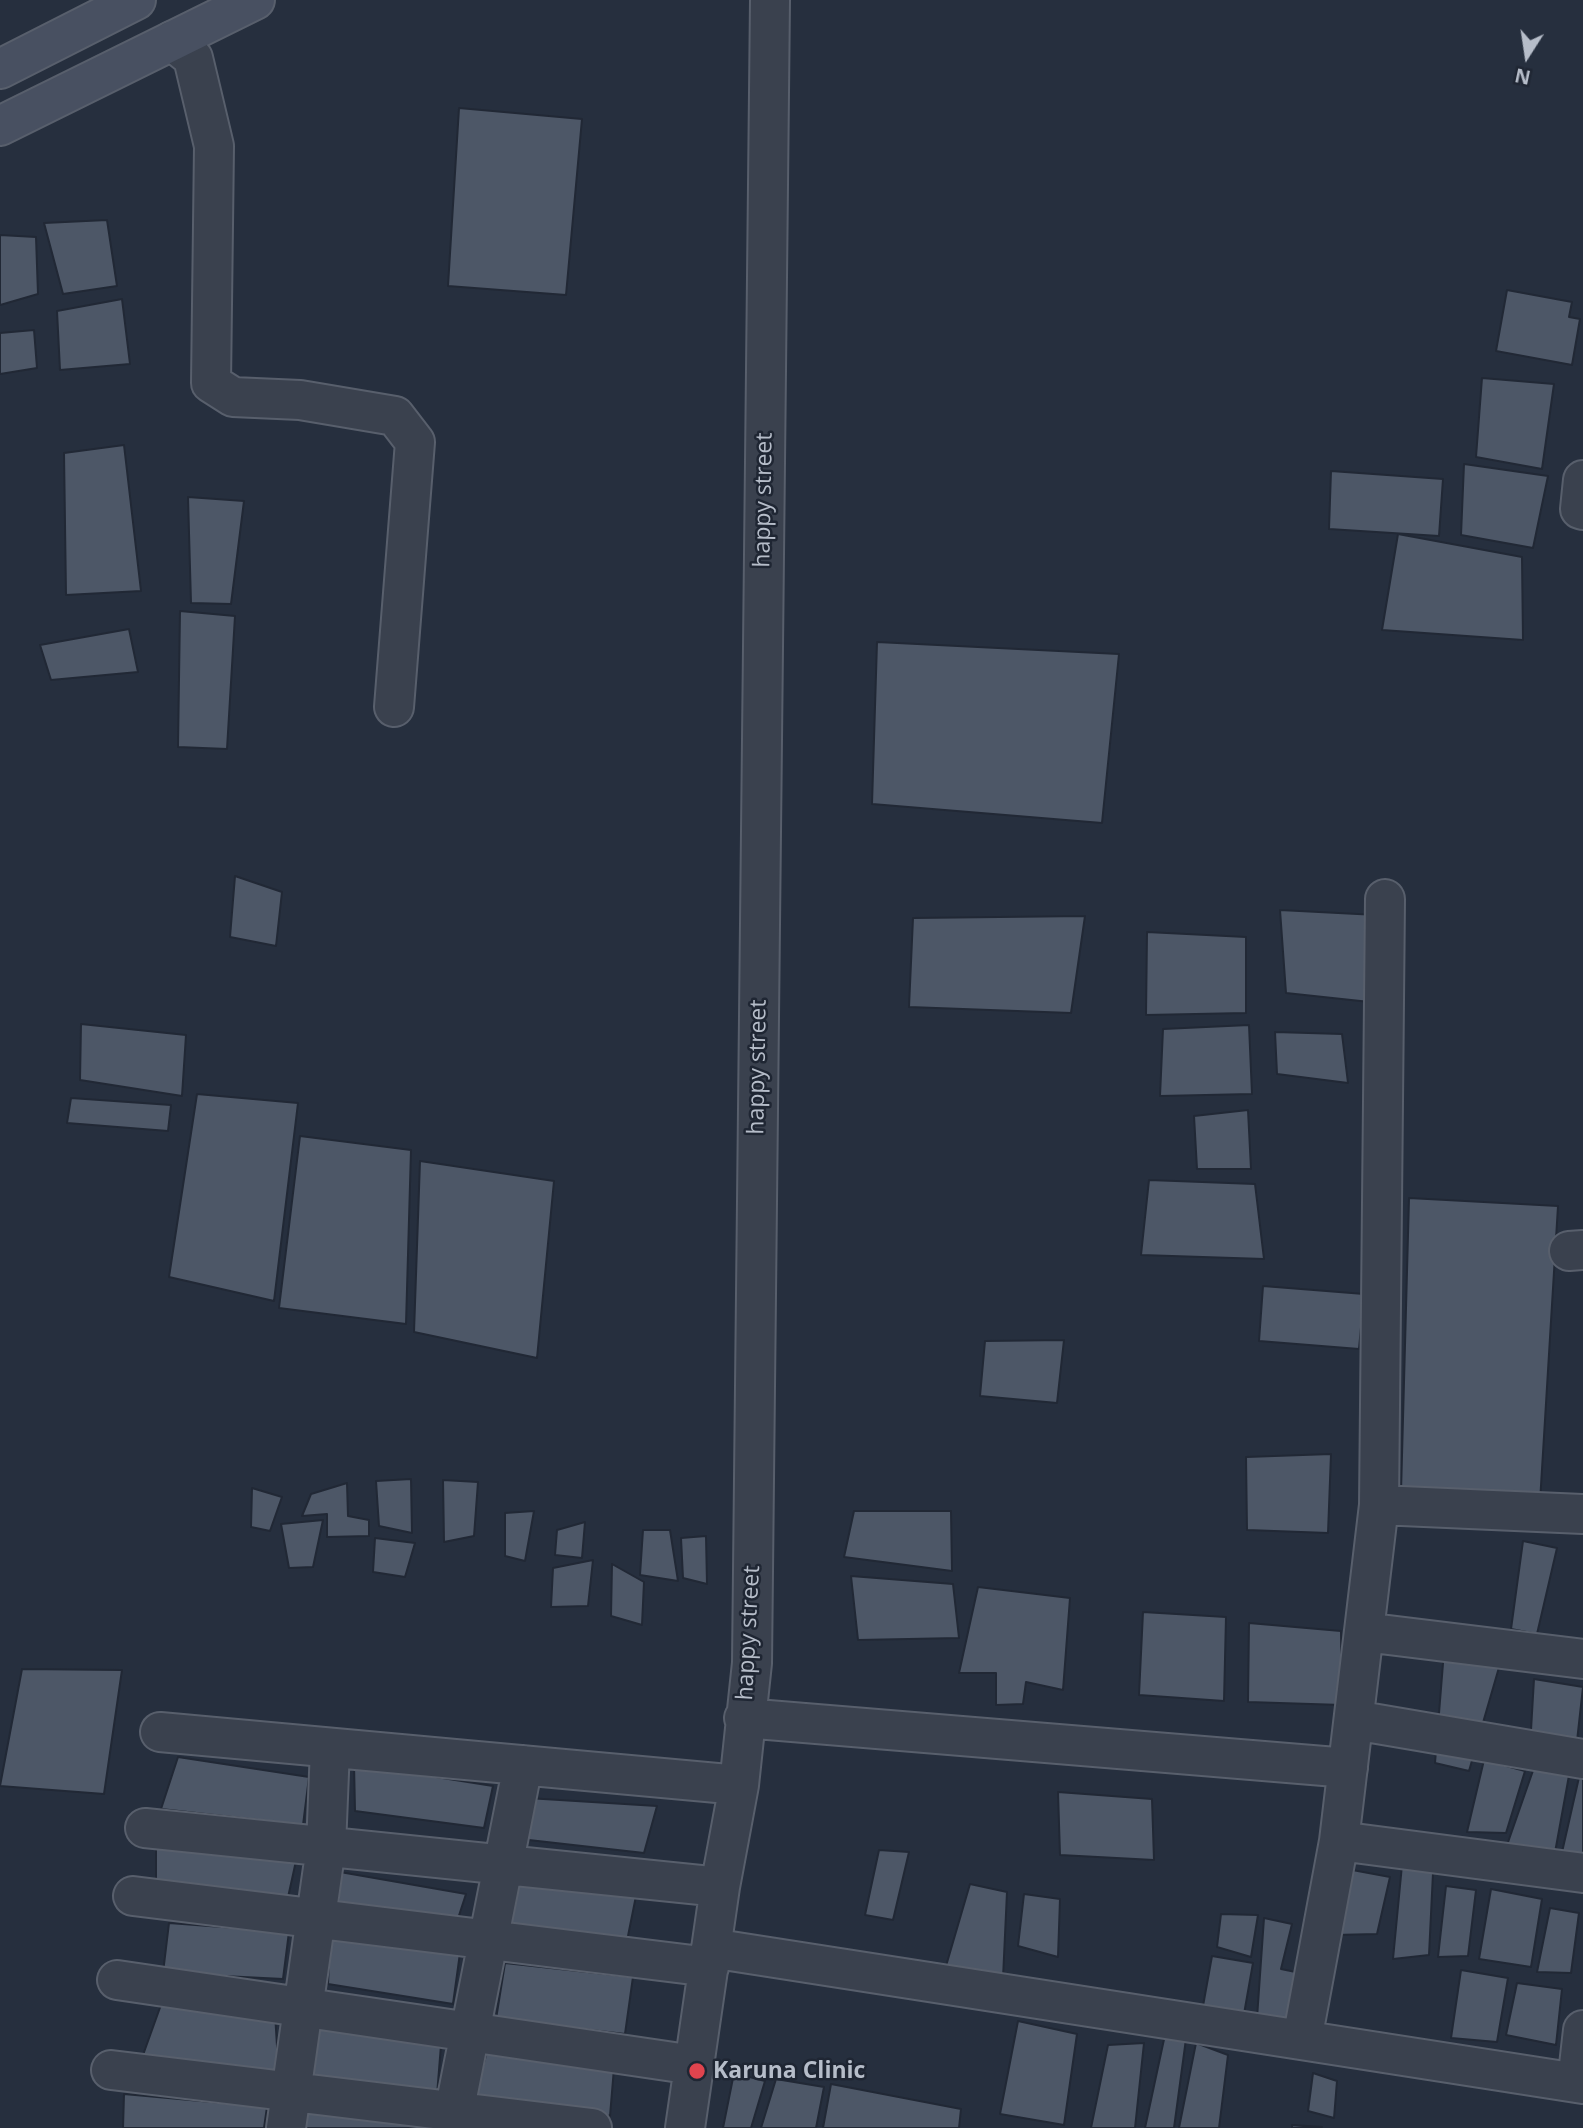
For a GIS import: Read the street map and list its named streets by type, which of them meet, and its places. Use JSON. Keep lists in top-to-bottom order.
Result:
{
  "streets": {
    "street": ["happy street"]
  },
  "places": ["Karuna Clinic"],
  "north": "bottom"
}
